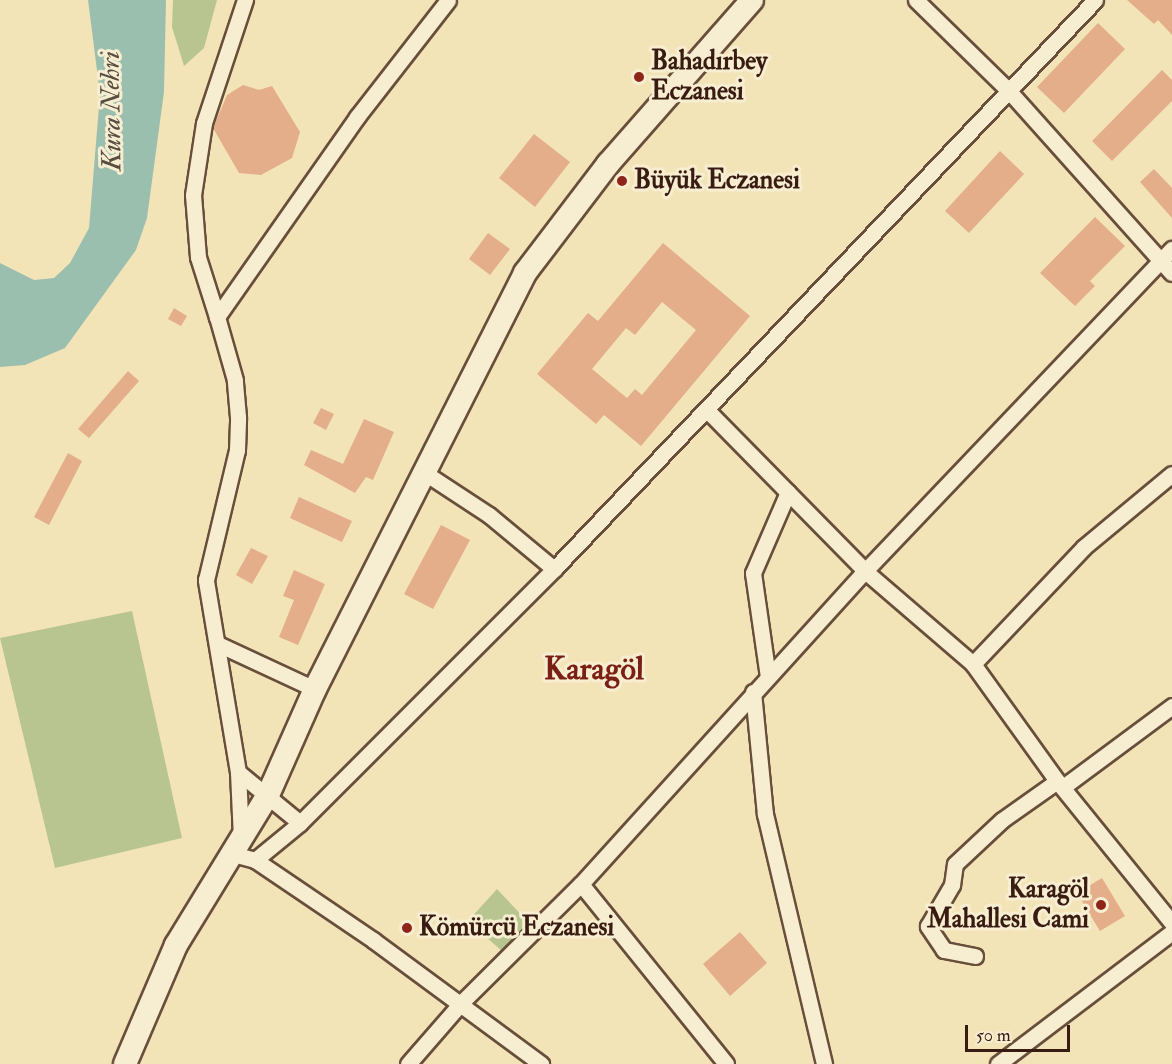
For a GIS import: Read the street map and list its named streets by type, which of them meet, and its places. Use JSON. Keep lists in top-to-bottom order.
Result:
{
  "districts": ["Karagöl"],
  "water": ["Kura Nehri"],
  "places": [
    "Bahadırbey Eczanesi",
    "Büyük Eczanesi",
    "Karagöl Mahallesi Cami",
    "Kömürcü Eczanesi"
  ],
  "scale_bar": "50 m"
}
